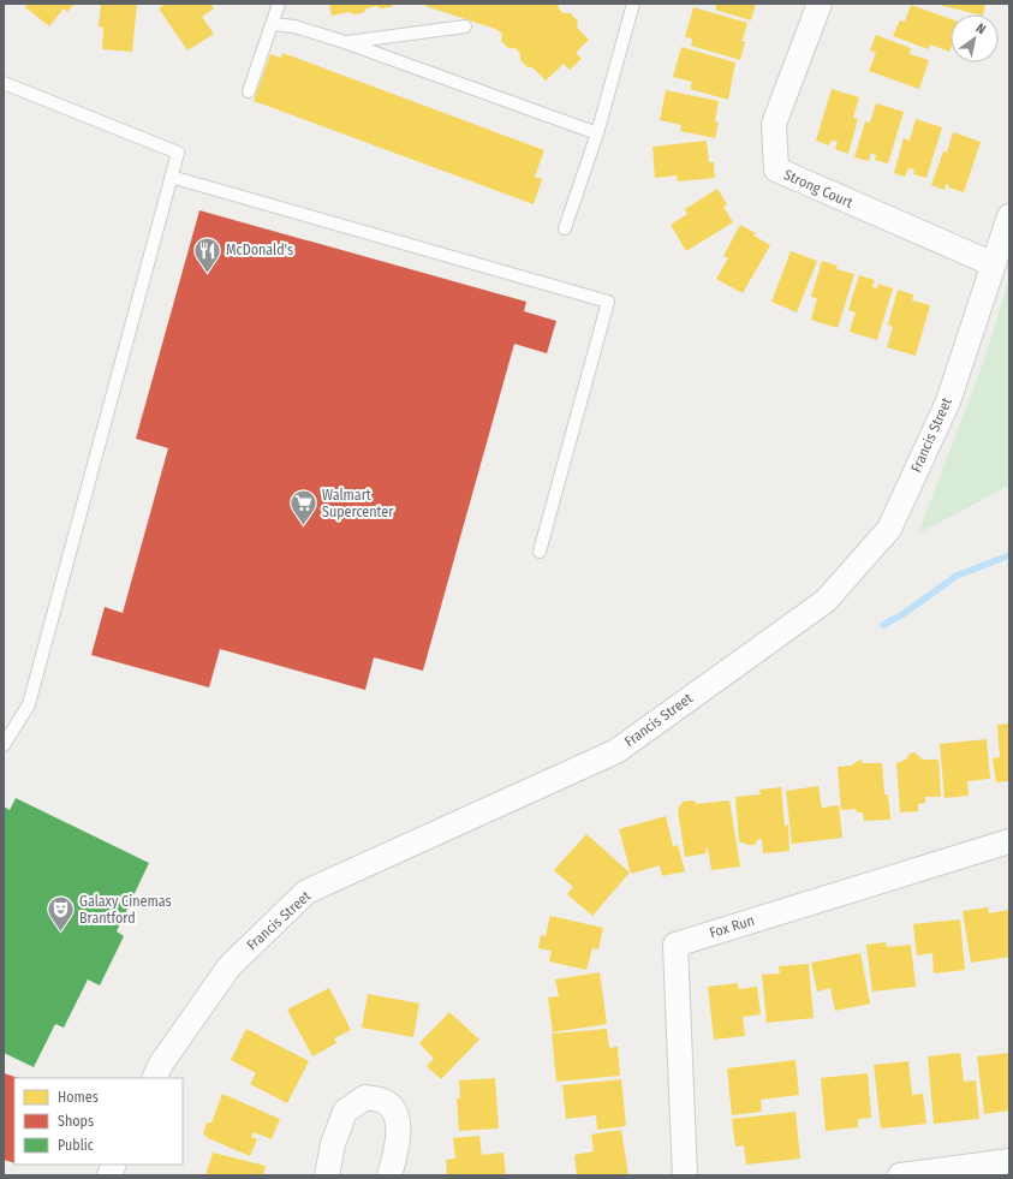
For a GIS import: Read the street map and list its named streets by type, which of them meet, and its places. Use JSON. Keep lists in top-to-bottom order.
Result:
{
  "streets": {
    "street": ["Strong Court", "Francis Street", "Fox Run"]
  },
  "crossings": [
    ["Strong Court", "Francis Street"]
  ],
  "places": {
    "restaurant": ["McDonald's"],
    "supermarket": ["Walmart Supercenter"],
    "theatre": ["Galaxy Cinemas Brantford"]
  },
  "legend": ["Homes", "Shops", "Public"],
  "north": "top right"
}
